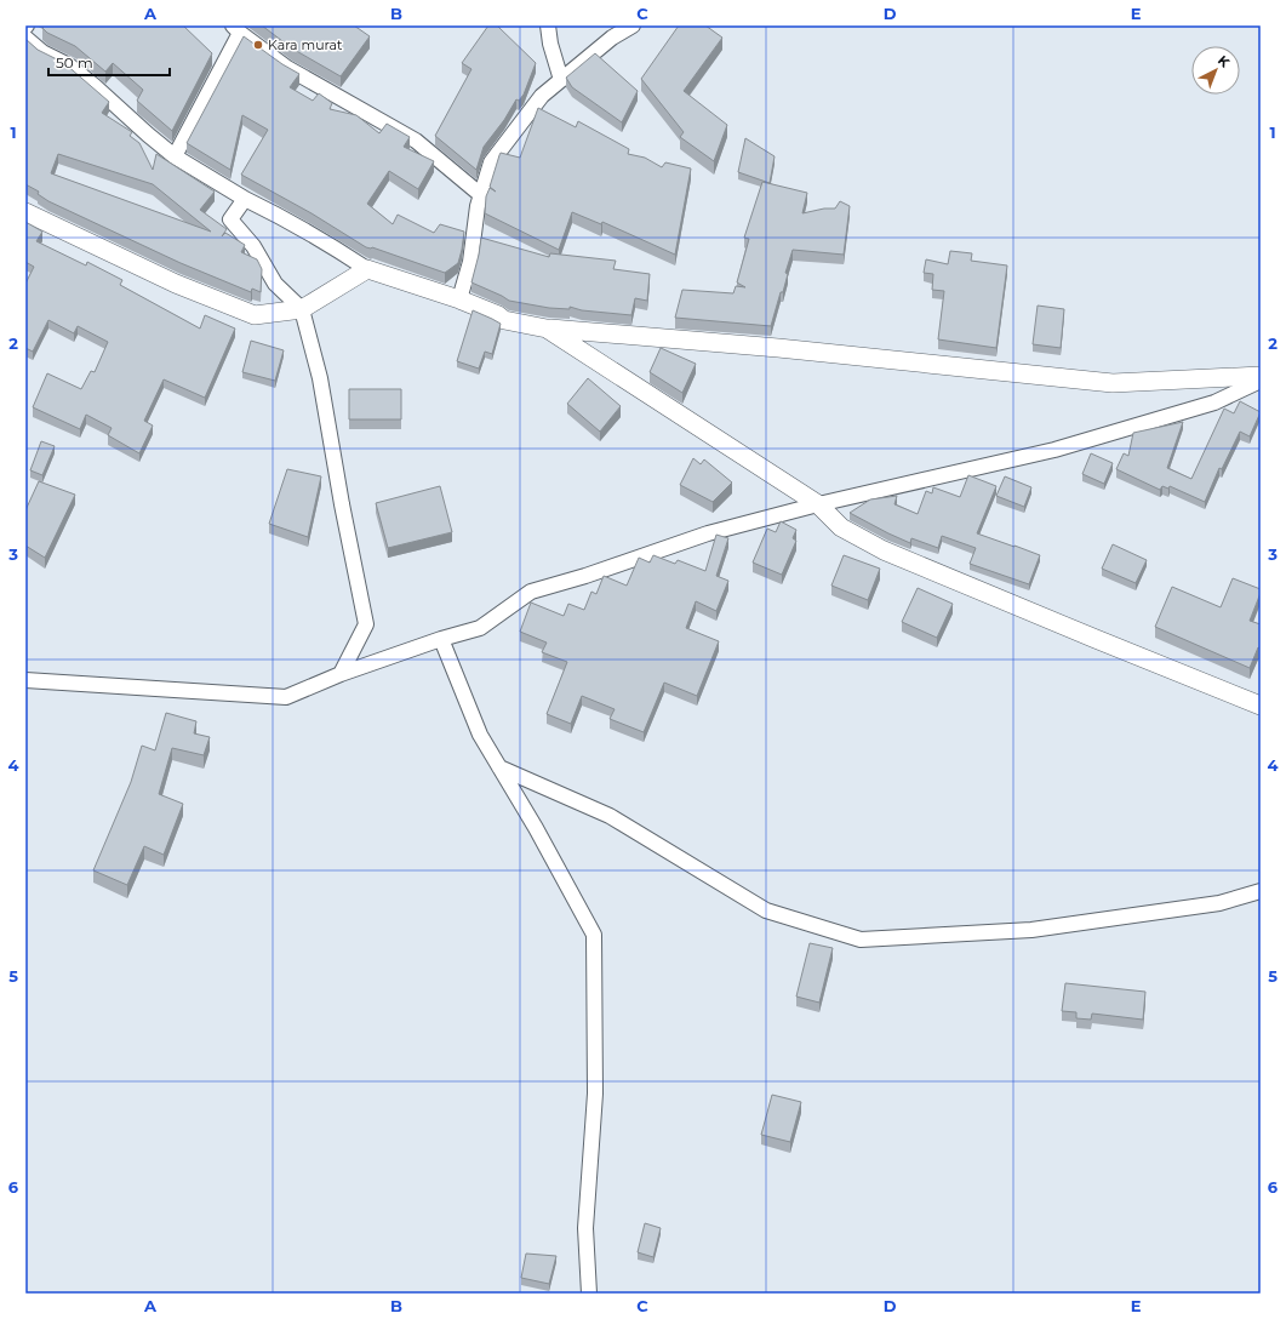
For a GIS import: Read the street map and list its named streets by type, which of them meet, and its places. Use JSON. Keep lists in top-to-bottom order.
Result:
{
  "places": ["Kara murat"],
  "scale_bar": "50 m",
  "north": "top right",
  "grid": {
    "columns": [
      "A",
      "B",
      "C",
      "D",
      "E"
    ],
    "rows": [
      "1",
      "2",
      "3",
      "4",
      "5",
      "6"
    ]
  }
}
